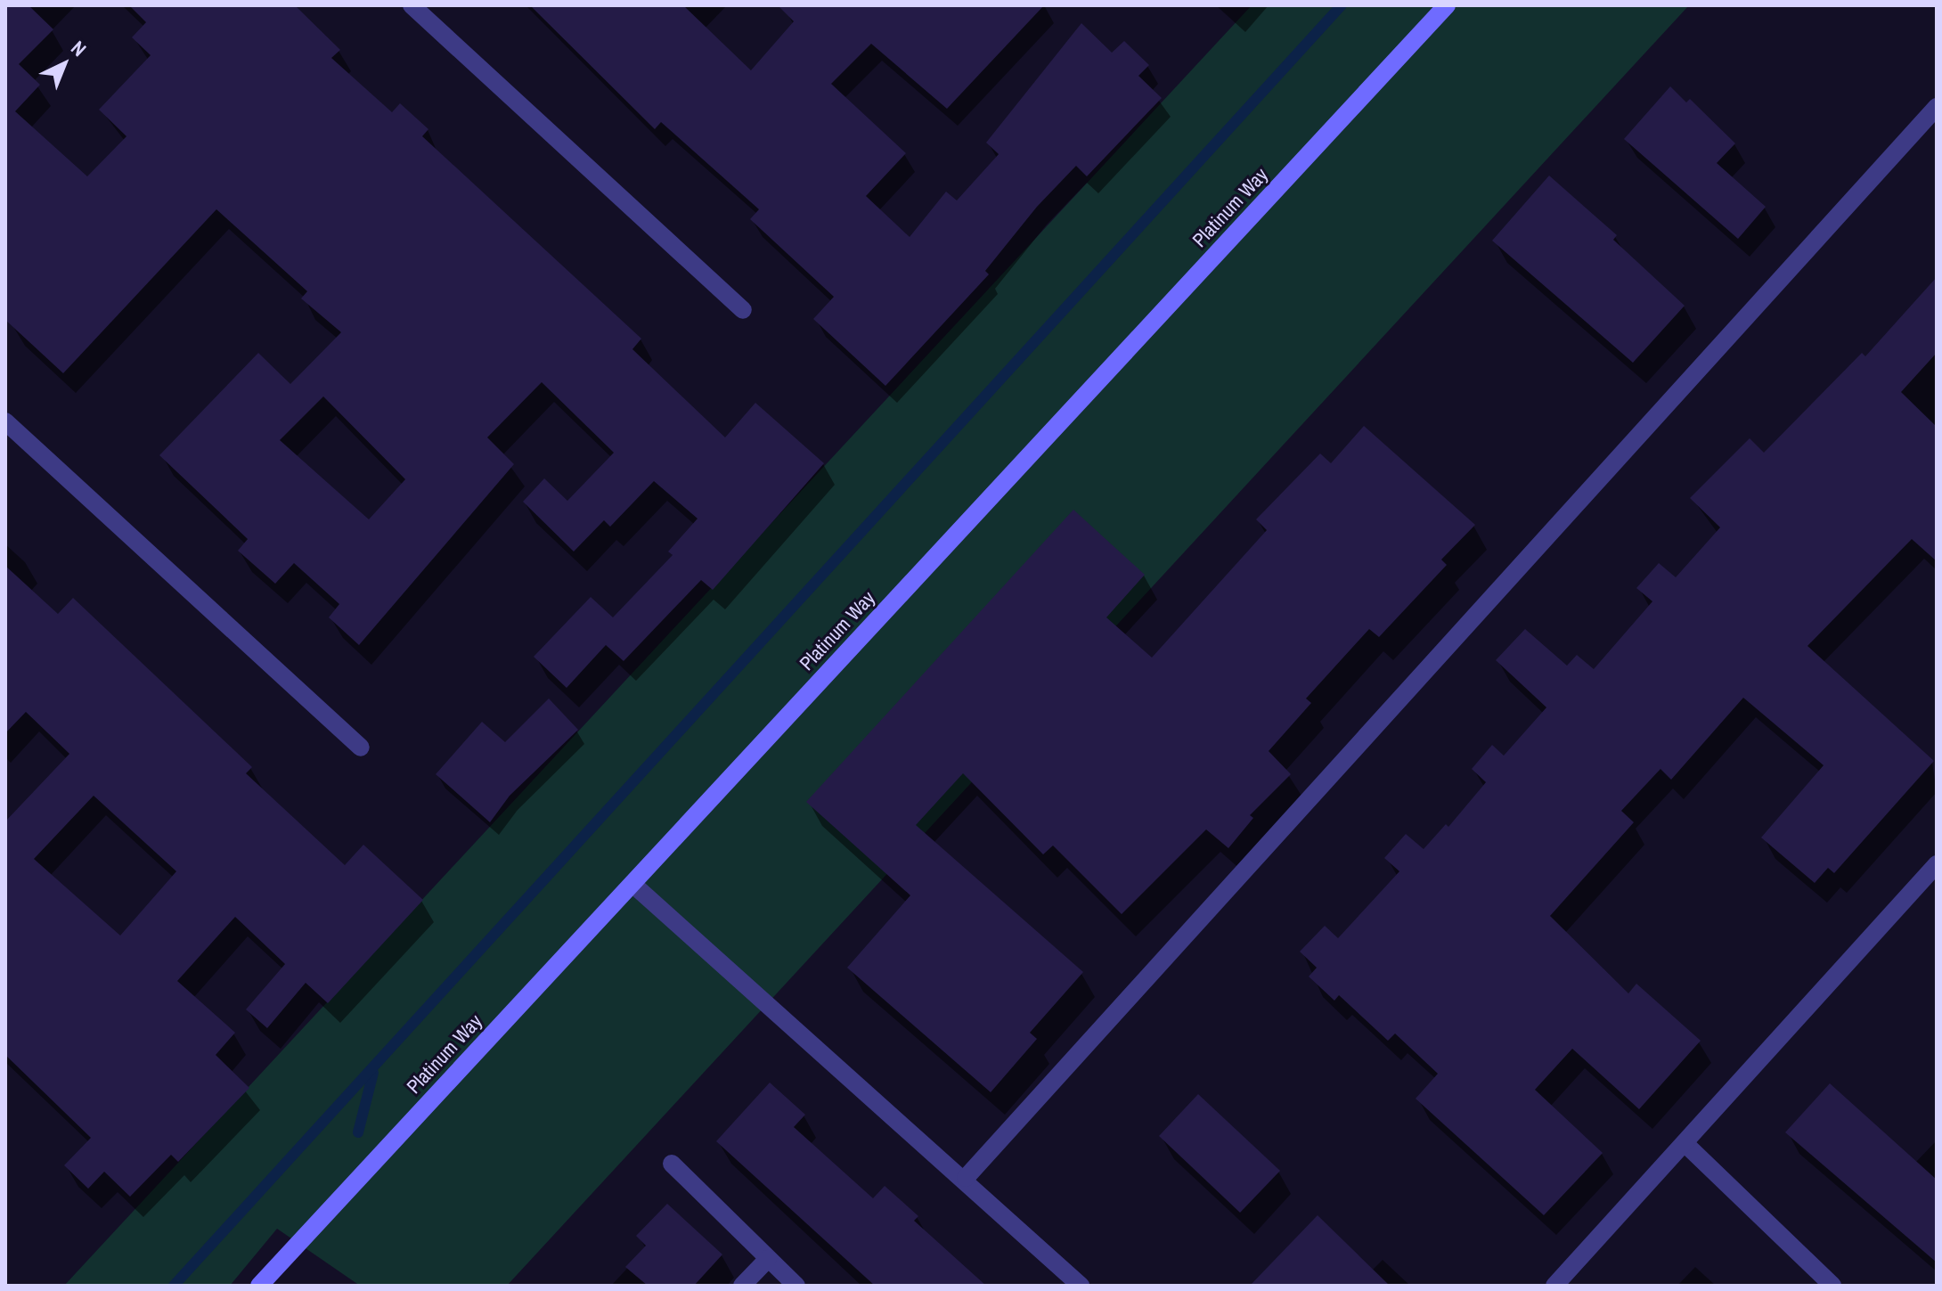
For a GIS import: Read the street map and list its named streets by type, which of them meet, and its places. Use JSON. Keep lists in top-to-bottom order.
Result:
{
  "streets": {
    "street": ["Platinum Way"]
  },
  "north": "top right"
}
